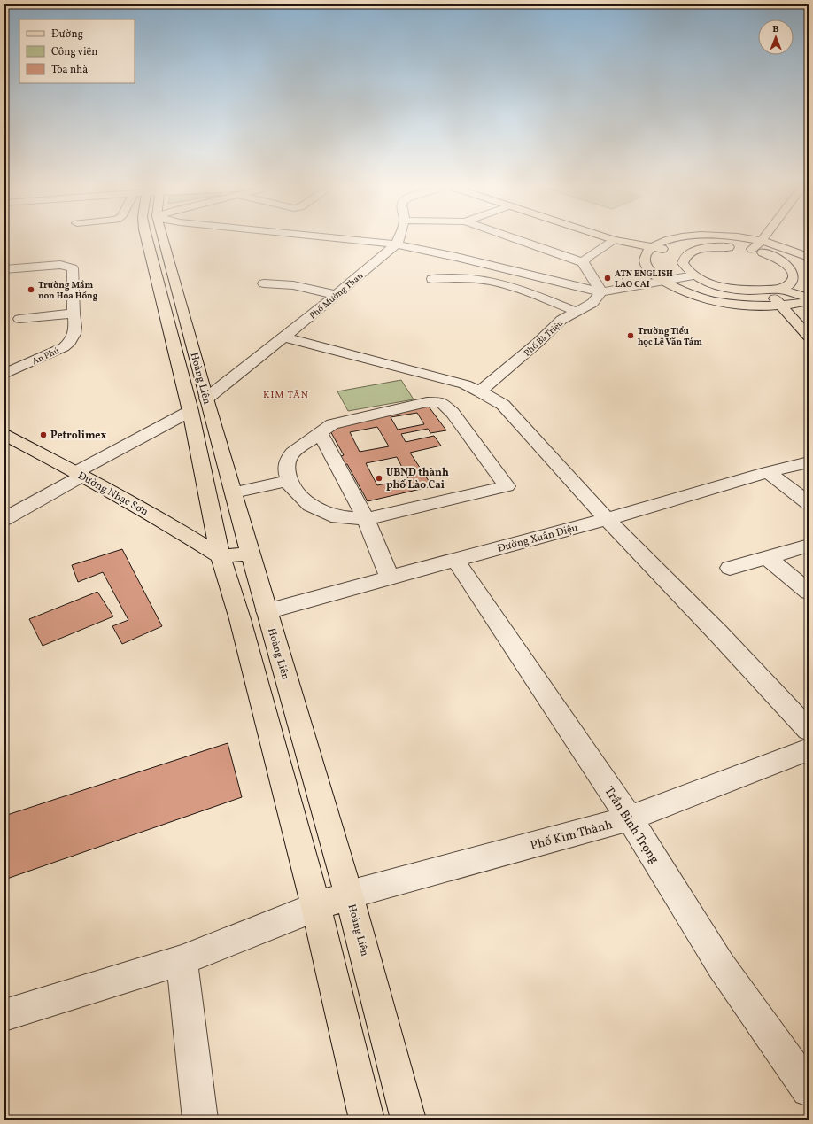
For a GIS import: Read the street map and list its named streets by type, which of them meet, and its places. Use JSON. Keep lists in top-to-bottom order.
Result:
{
  "streets": {
    "main road": ["Hoàng Liên", "Đường Nhạc Sơn"],
    "street": [
      "Phố Mường Than",
      "Phố Bà Triệu",
      "An Phú",
      "Đường Xuân Diệu",
      "Trần Bình Trọng",
      "Phố Kim Thành"
    ]
  },
  "crossings": [
    ["Phố Mường Than", "Hoàng Liên"],
    ["Phố Mường Than", "Đường Nhạc Sơn"],
    ["Hoàng Liên", "Đường Nhạc Sơn"],
    ["Hoàng Liên", "Đường Xuân Diệu"],
    ["Hoàng Liên", "Phố Kim Thành"],
    ["Đường Xuân Diệu", "Trần Bình Trọng"],
    ["Trần Bình Trọng", "Phố Kim Thành"]
  ],
  "districts": ["KIM TÂN"],
  "places": [
    "ATN ENGLISH LÀO CAI",
    "Trường Mầm non Hoa Hồng",
    "Trường Tiểu học Lê Văn Tám",
    "Petrolimex",
    "UBND thành phố Lào Cai"
  ],
  "legend": ["Đường", "Công viên", "Tòa nhà"],
  "north": "top"
}
